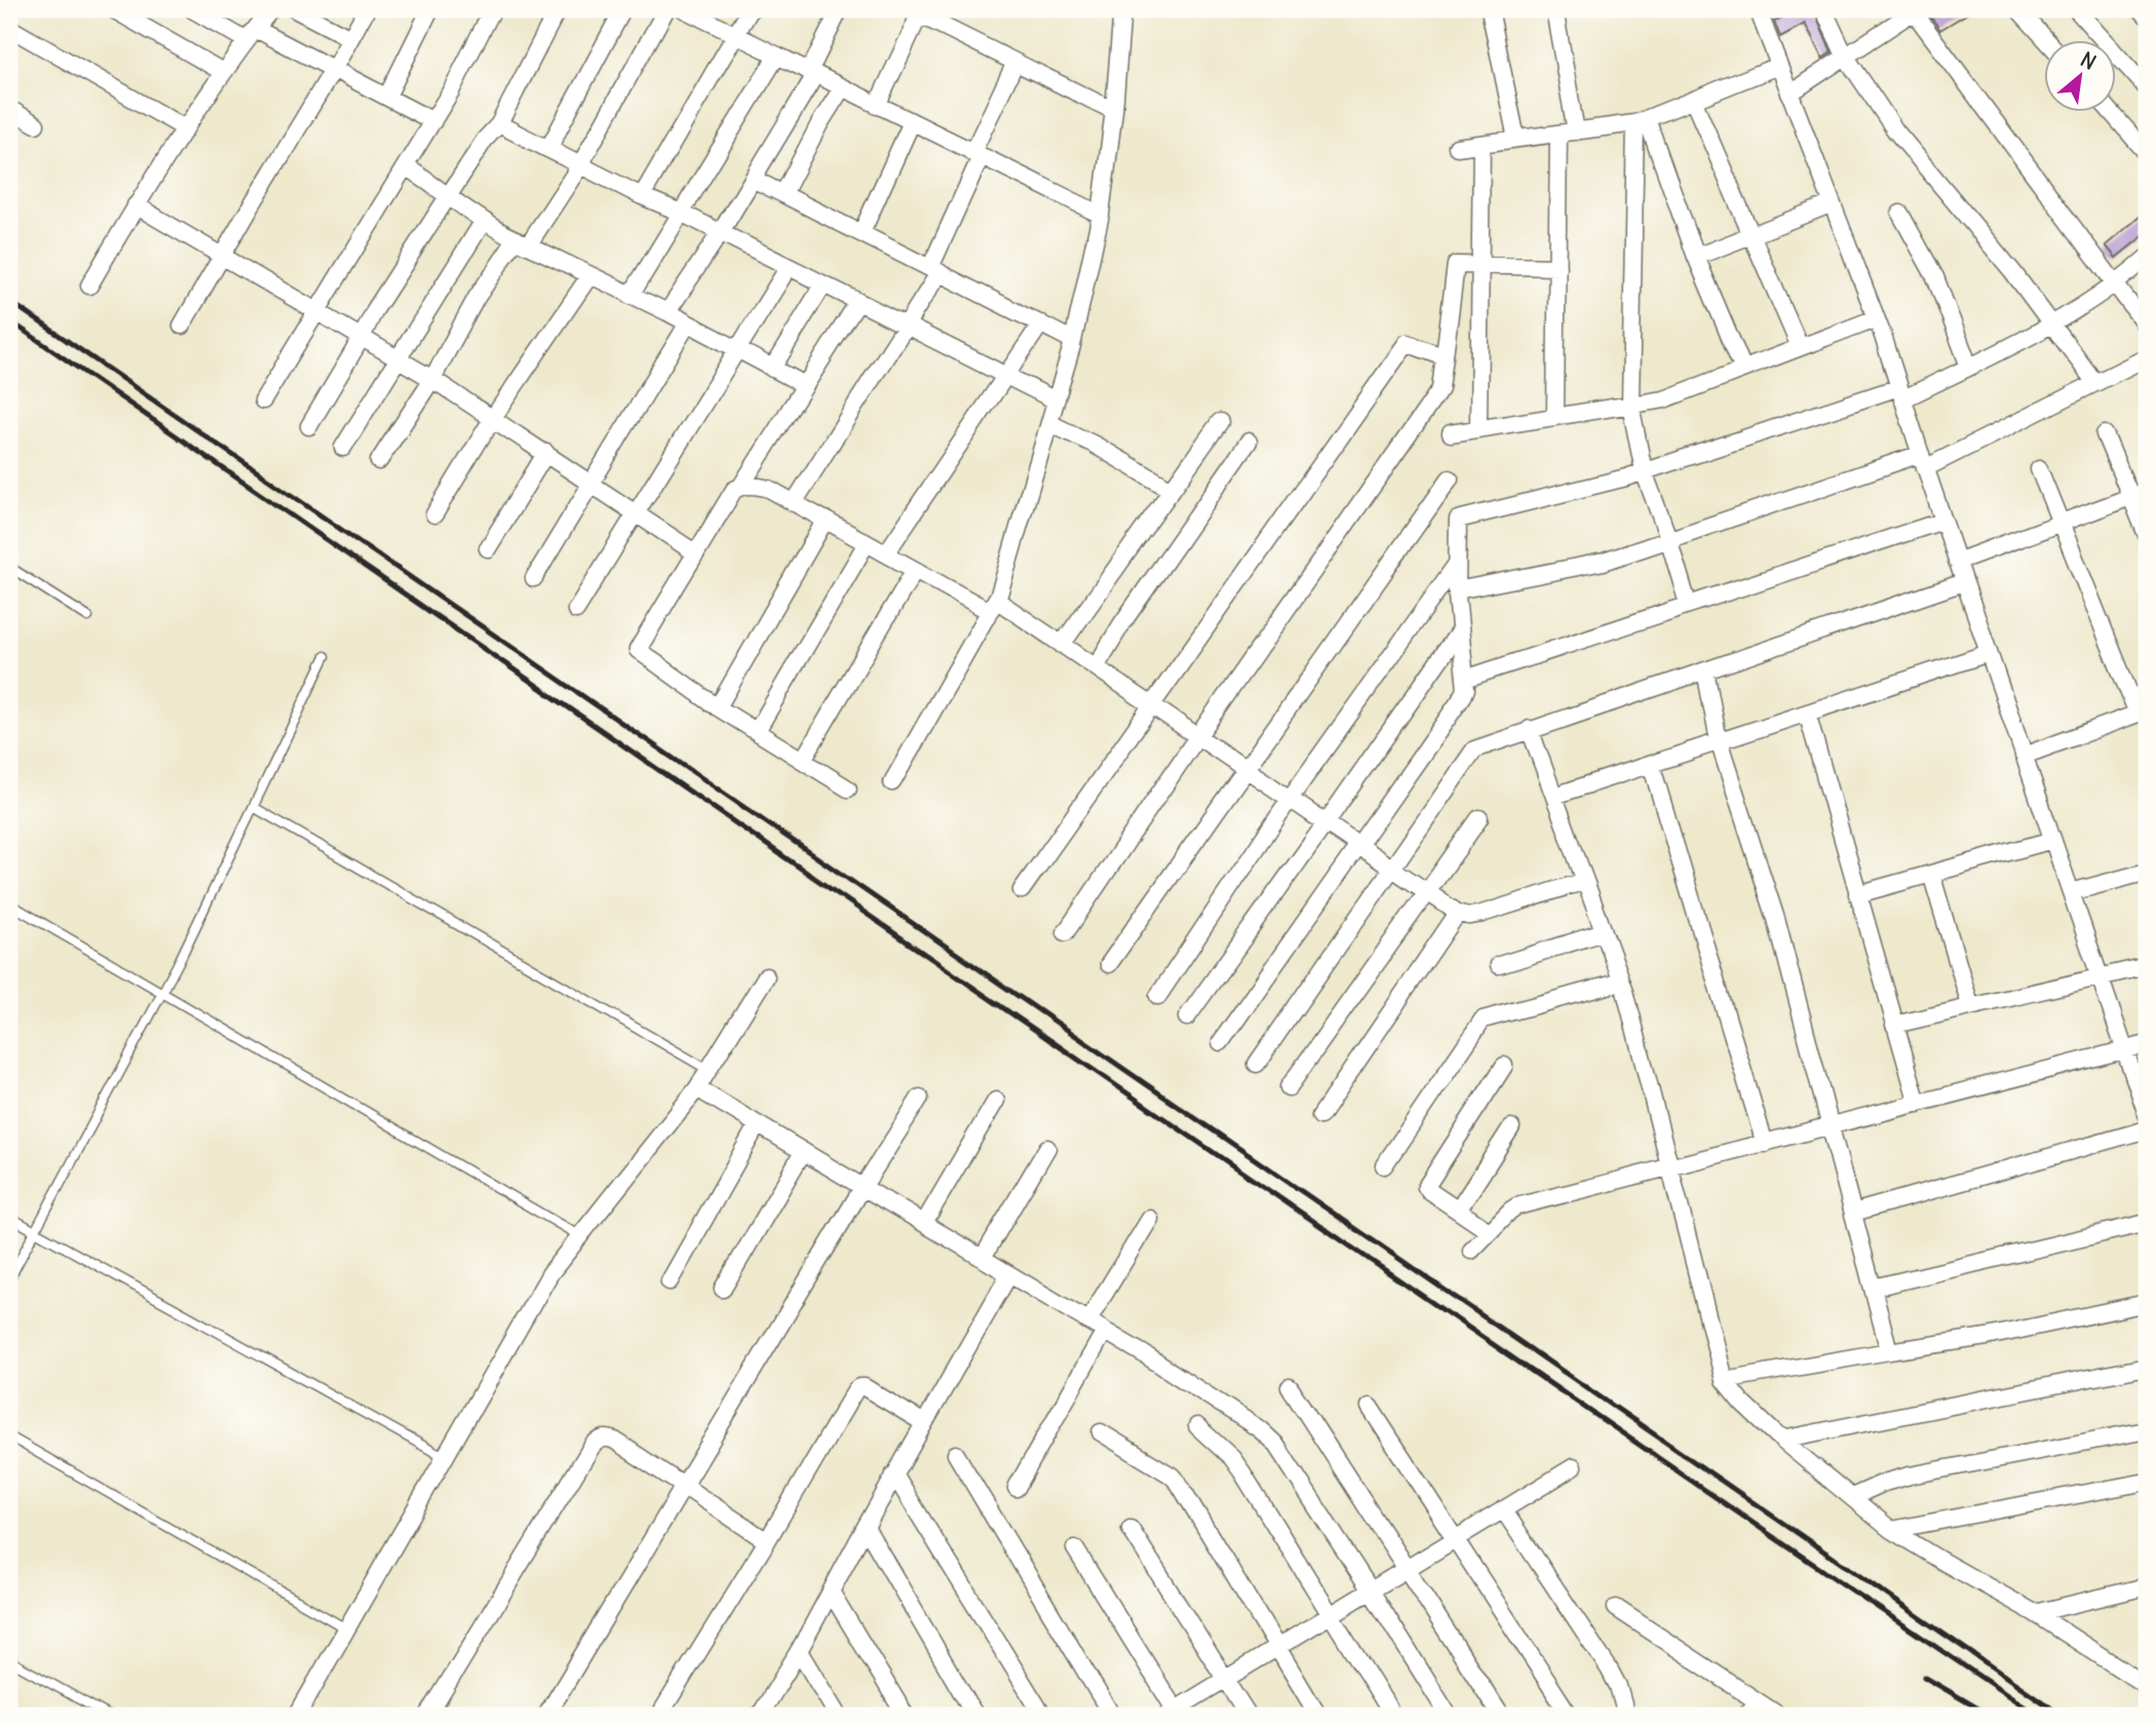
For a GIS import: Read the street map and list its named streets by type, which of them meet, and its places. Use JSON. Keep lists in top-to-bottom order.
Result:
{
  "north": "top right"
}
